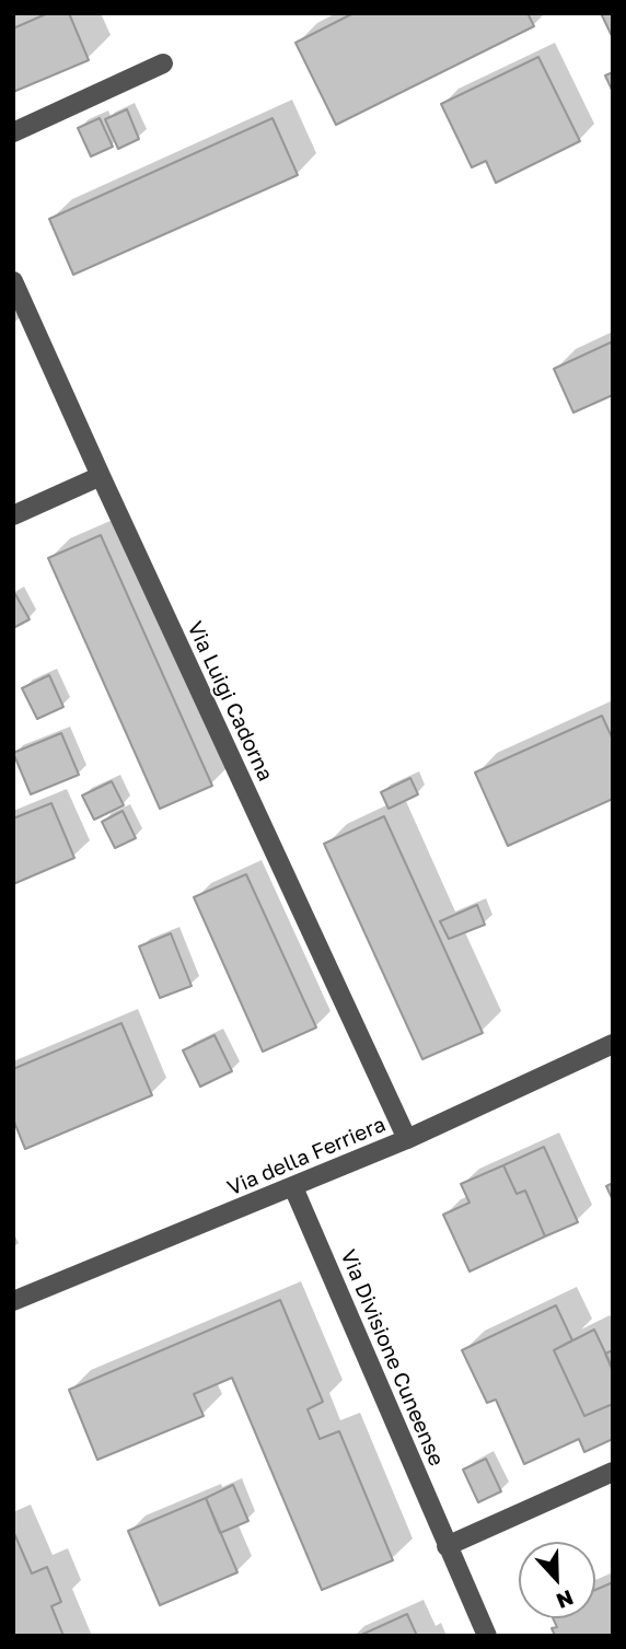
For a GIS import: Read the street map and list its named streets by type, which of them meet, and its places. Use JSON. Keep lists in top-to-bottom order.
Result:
{
  "streets": {
    "street": ["Via Luigi Cadorna", "Via della Ferriera", "Via Divisione Cuneense"]
  },
  "crossings": [
    ["Via Luigi Cadorna", "Via della Ferriera"],
    ["Via della Ferriera", "Via Divisione Cuneense"]
  ],
  "north": "bottom"
}
